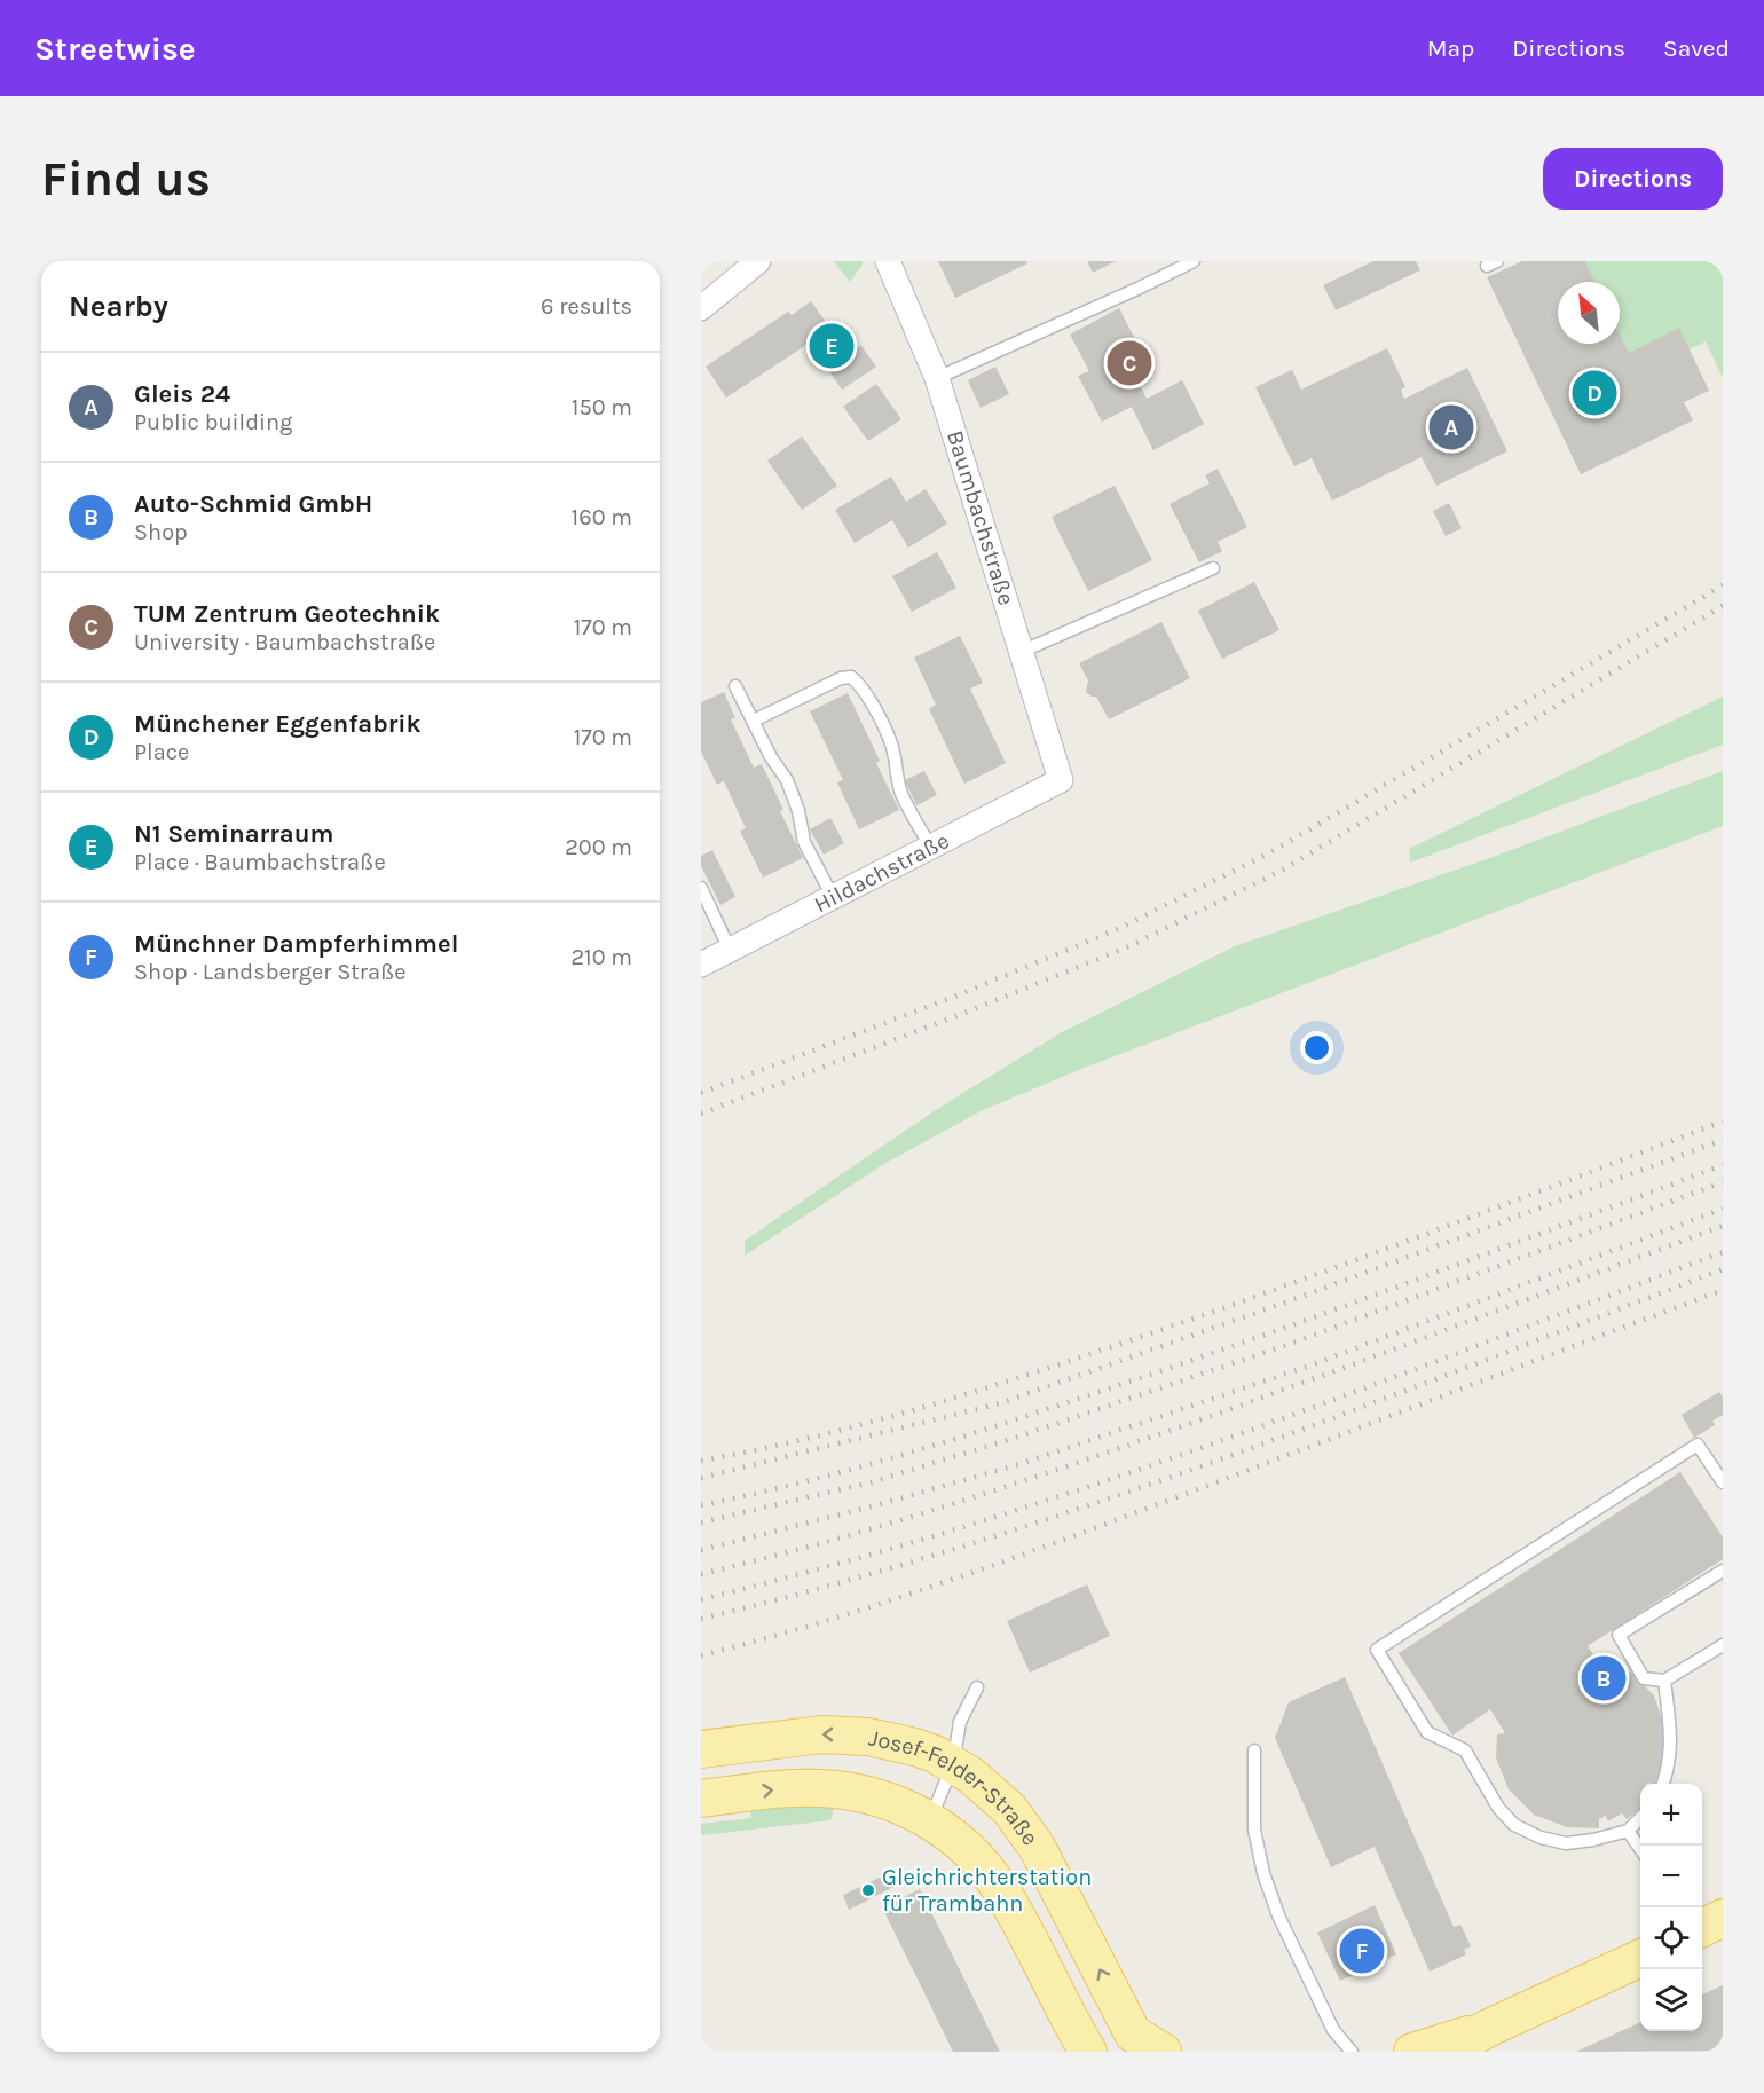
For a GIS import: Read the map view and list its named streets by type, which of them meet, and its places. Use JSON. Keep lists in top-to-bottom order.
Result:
{
  "streets": {
    "main road": ["Josef-Felder-Straße"],
    "street": ["Baumbachstraße", "Hildachstraße"]
  },
  "crossings": [
    ["Baumbachstraße", "Hildachstraße"]
  ],
  "places": ["Gleichrichterstation für Trambahn"],
  "north": "top left",
  "page": {
    "header": "Streetwise",
    "nav": ["Map", "Directions", "Saved"],
    "buttons": "Directions",
    "title": "Find us",
    "heading": ["Nearby", "6 results"],
    "pins": [
      "E",
      "C",
      "D",
      "A",
      "B",
      "F"
    ],
    "list": [
      {
        "mark": "A",
        "name": "Gleis 24",
        "note": "Public building",
        "value": "150 m"
      },
      {
        "mark": "B",
        "name": "Auto-Schmid GmbH",
        "note": "Shop",
        "value": "160 m"
      },
      {
        "mark": "C",
        "name": "TUM Zentrum Geotechnik",
        "note": "University · Baumbachstraße",
        "value": "170 m"
      },
      {
        "mark": "D",
        "name": "Münchener Eggenfabrik",
        "note": "Place",
        "value": "170 m"
      },
      {
        "mark": "E",
        "name": "N1 Seminarraum",
        "note": "Place · Baumbachstraße",
        "value": "200 m"
      },
      {
        "mark": "F",
        "name": "Münchner Dampferhimmel",
        "note": "Shop · Landsberger Straße",
        "value": "210 m"
      }
    ],
    "map_buttons": ["+", "−"]
  }
}
